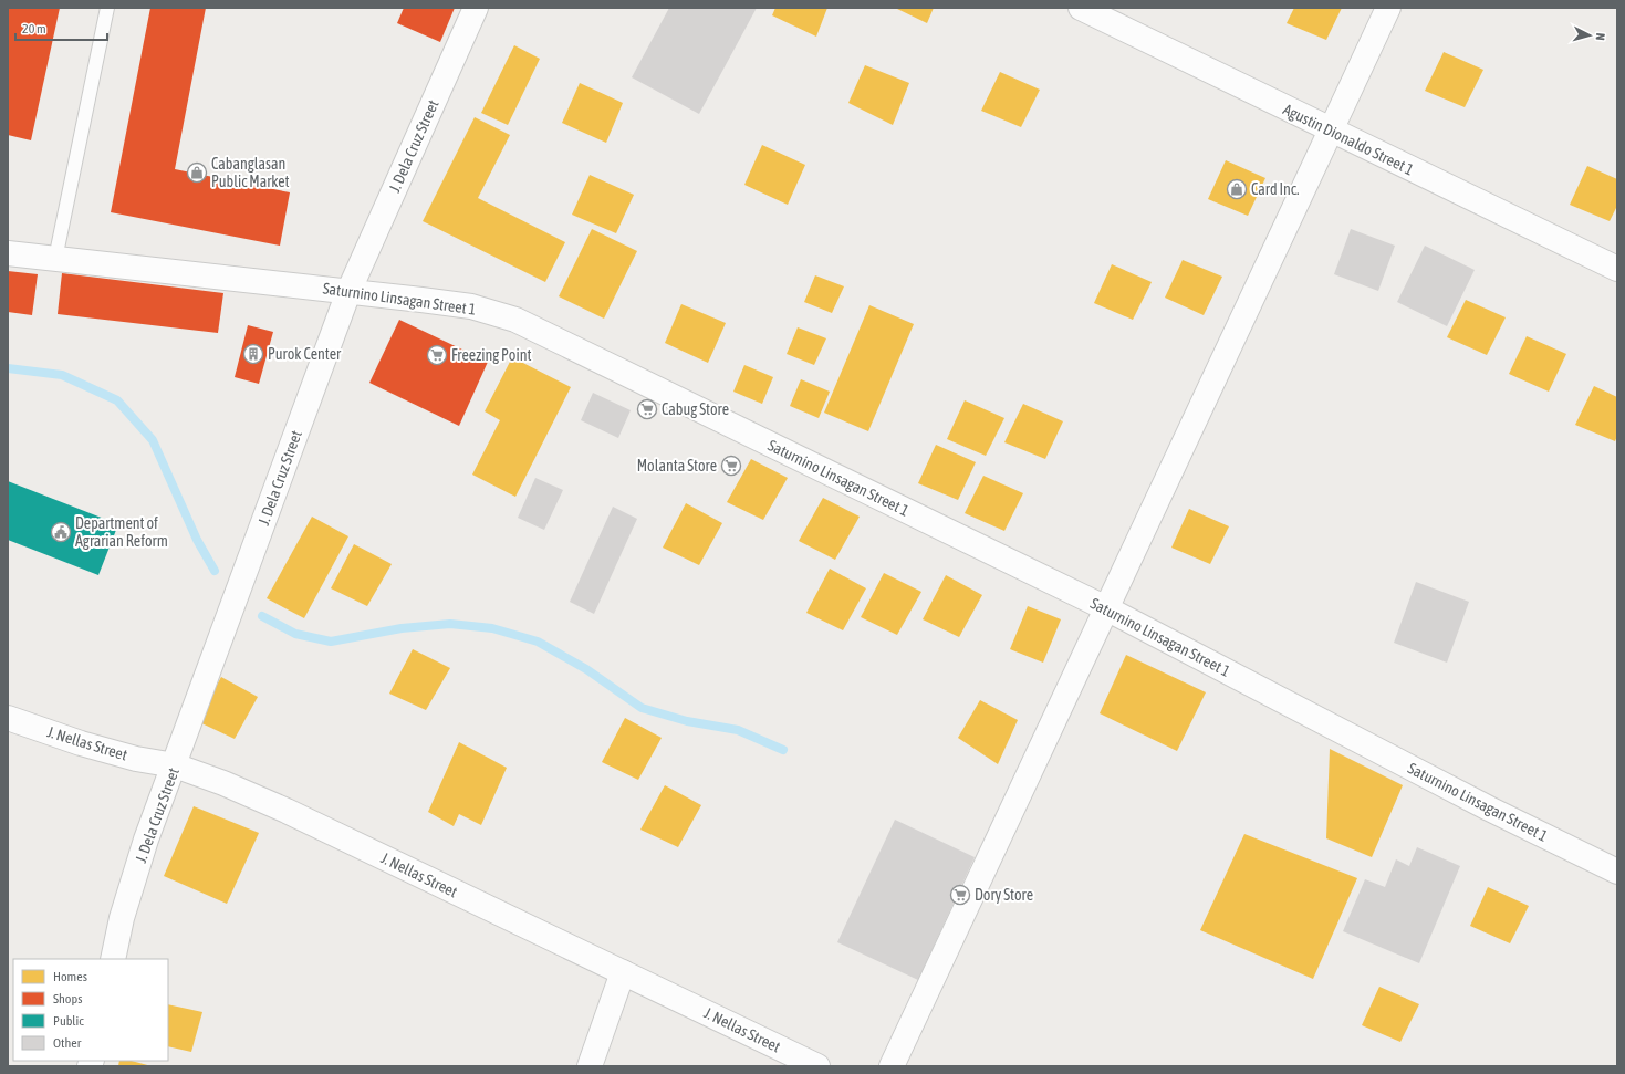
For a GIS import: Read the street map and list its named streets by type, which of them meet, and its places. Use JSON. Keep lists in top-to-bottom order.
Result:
{
  "streets": {
    "street": [
      "Agustin Dionaldo Street 1",
      "J. Dela Cruz Street",
      "Saturnino Linsagan Street 1",
      "J. Nellas Street"
    ]
  },
  "crossings": [
    ["J. Dela Cruz Street", "Saturnino Linsagan Street 1"],
    ["J. Dela Cruz Street", "J. Nellas Street"]
  ],
  "places": {
    "shop": ["Cabanglasan Public Market", "Card Inc."],
    "building": ["Purok Center"],
    "supermarket": [
      "Freezing Point",
      "Cabug Store",
      "Molanta Store",
      "Dory Store"
    ],
    "public building": ["Department of Agrarian Reform"]
  },
  "legend": [
    "Homes",
    "Shops",
    "Public",
    "Other"
  ],
  "scale_bar": "20 m",
  "north": "right"
}
